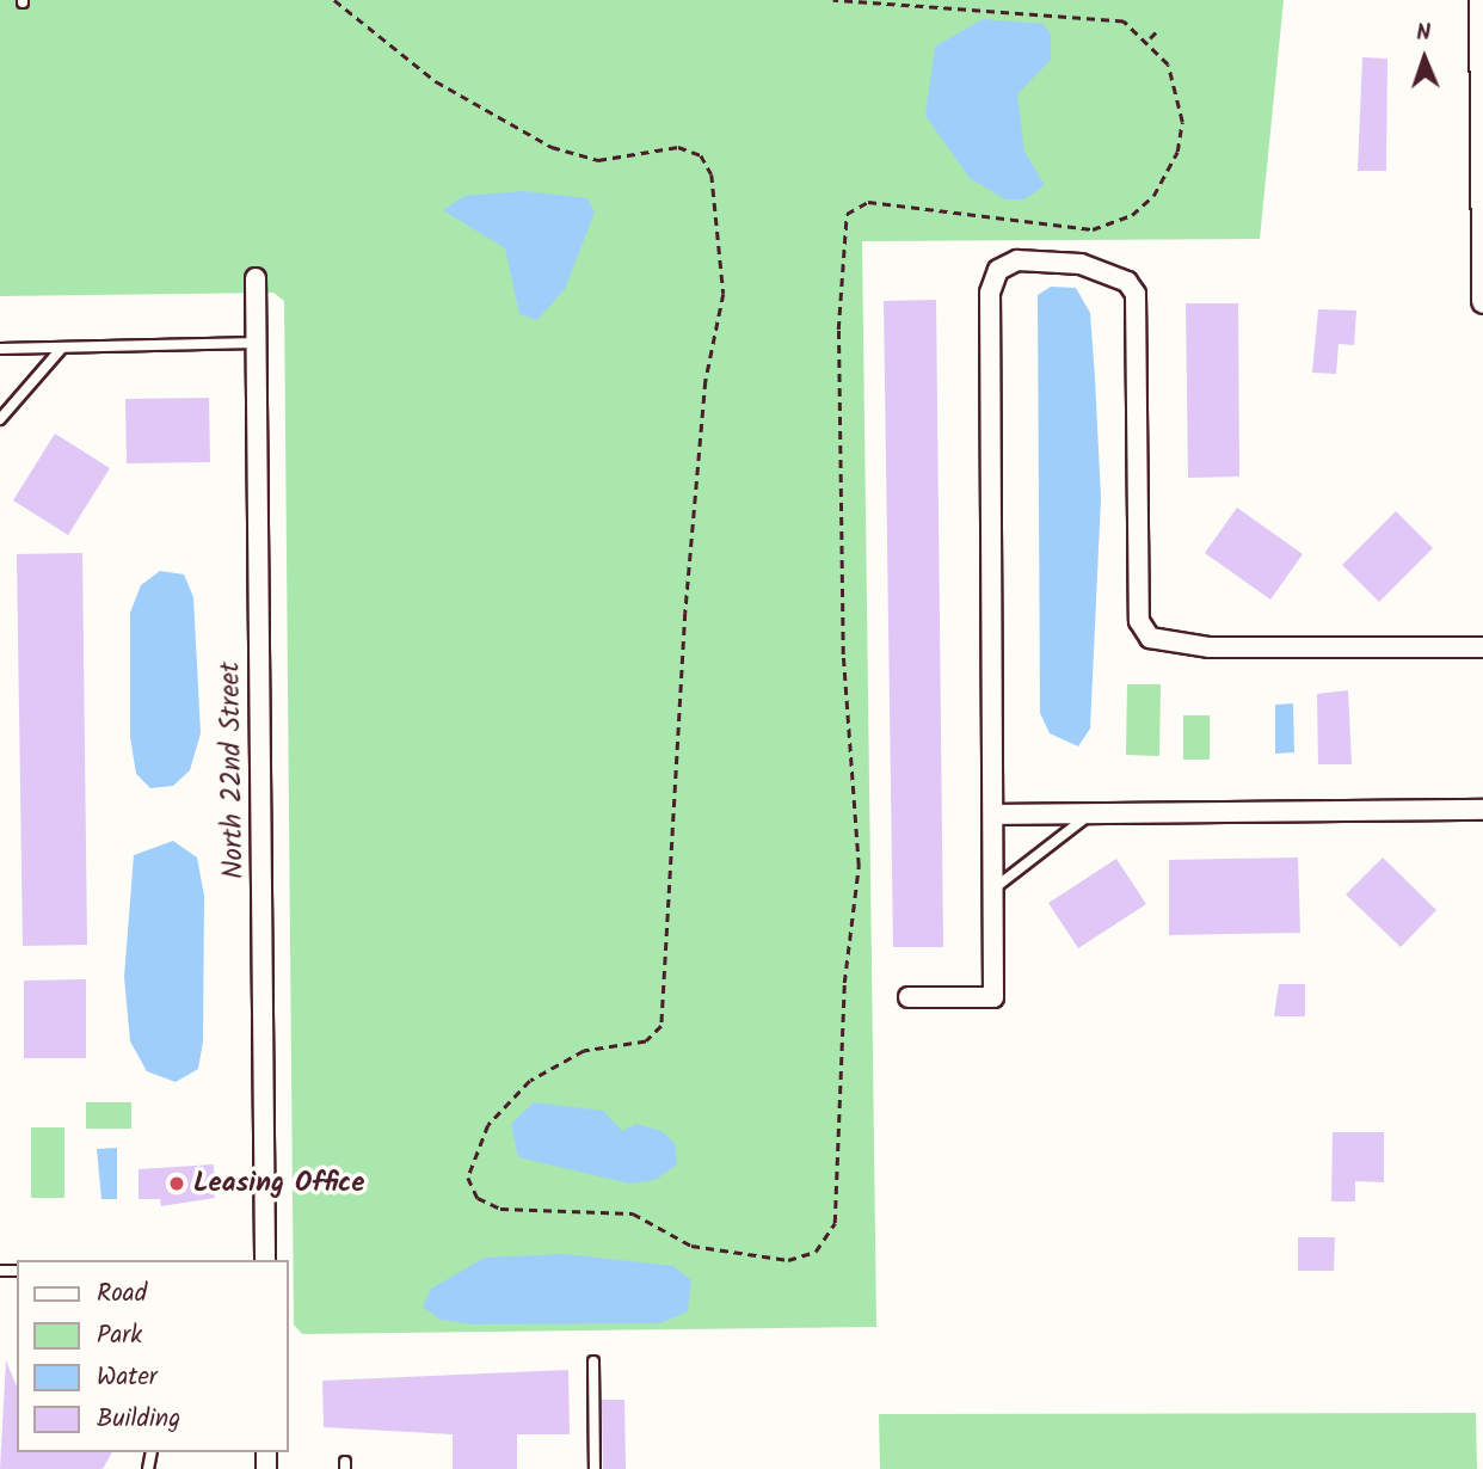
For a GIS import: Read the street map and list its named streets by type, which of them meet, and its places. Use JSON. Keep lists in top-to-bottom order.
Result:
{
  "streets": {
    "street": ["North 22nd Street"]
  },
  "places": ["Leasing Office"],
  "legend": [
    "Road",
    "Park",
    "Water",
    "Building"
  ],
  "north": "top"
}
